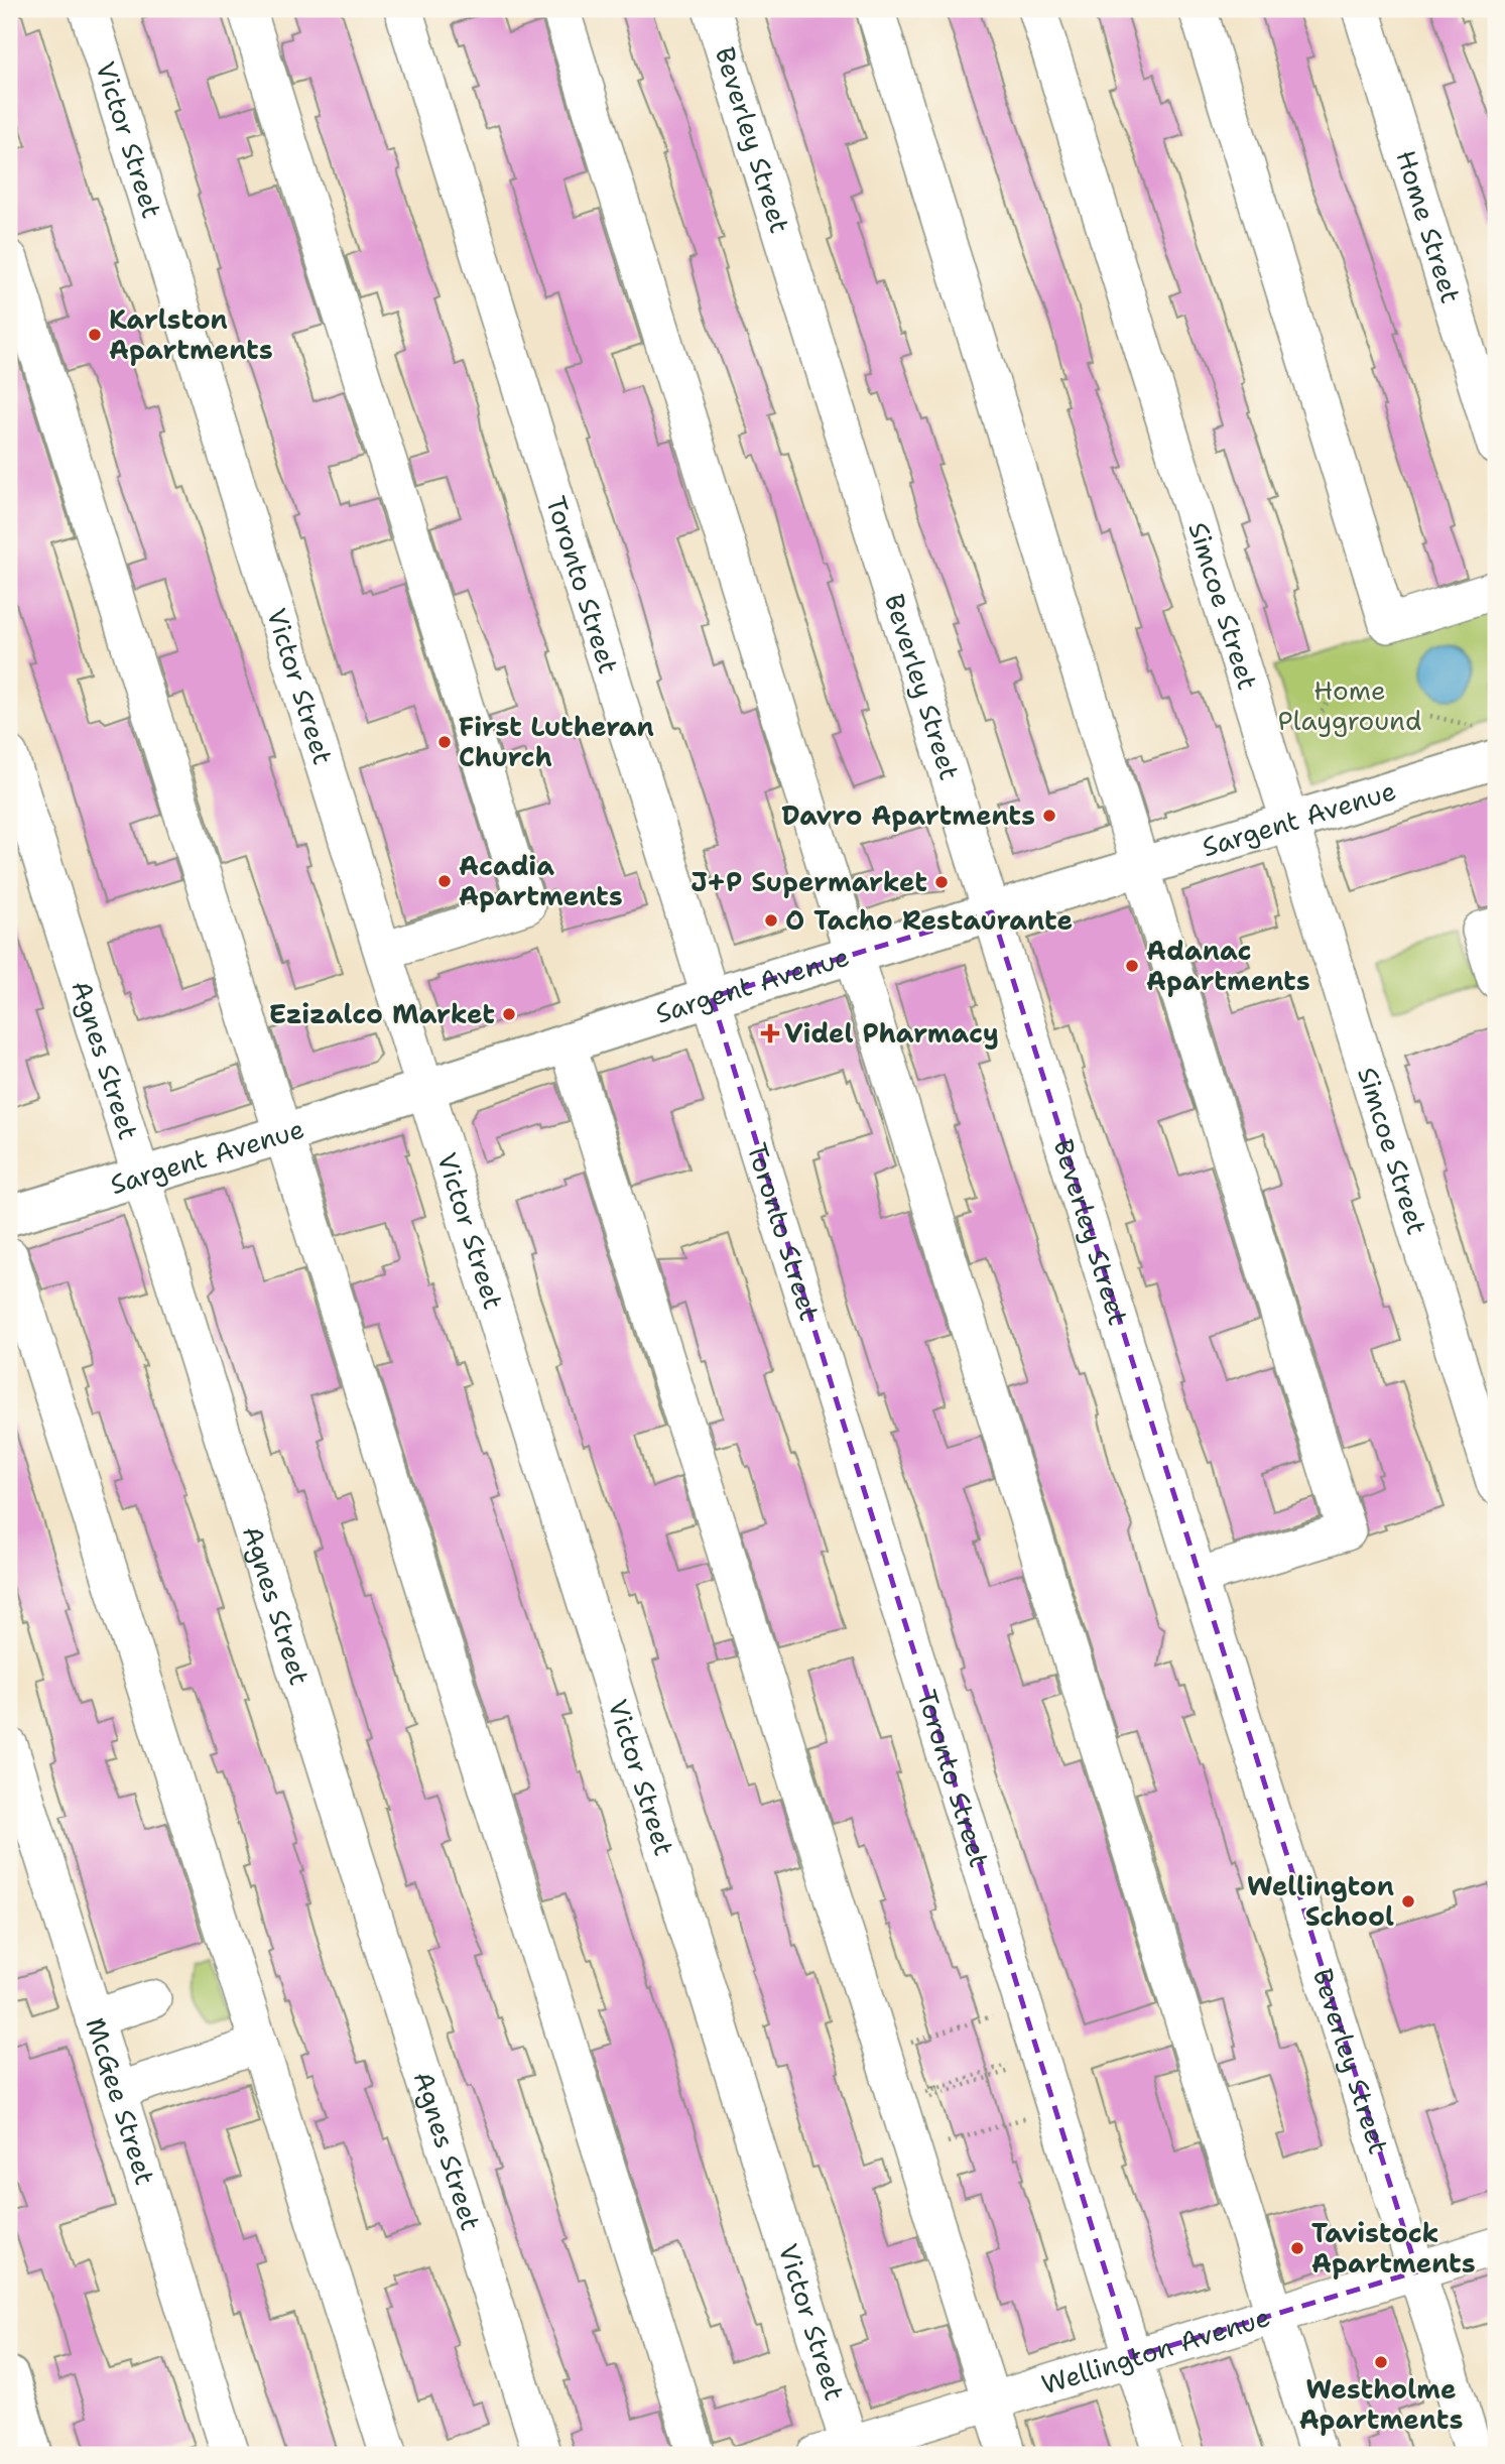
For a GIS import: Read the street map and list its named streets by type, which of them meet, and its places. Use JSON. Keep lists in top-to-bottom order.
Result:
{
  "streets": {
    "main road": ["Sargent Avenue"],
    "street": [
      "Victor Street",
      "Beverley Street",
      "Home Street",
      "Toronto Street",
      "Simcoe Street",
      "Agnes Street",
      "McGee Street",
      "Wellington Avenue"
    ]
  },
  "crossings": [
    ["Victor Street", "Sargent Avenue"],
    ["Victor Street", "Wellington Avenue"],
    ["Beverley Street", "Sargent Avenue"],
    ["Beverley Street", "Wellington Avenue"],
    ["Toronto Street", "Sargent Avenue"],
    ["Toronto Street", "Wellington Avenue"],
    ["Simcoe Street", "Sargent Avenue"],
    ["Sargent Avenue", "Agnes Street"]
  ],
  "parks": ["Home Playground"],
  "places": {
    "other": [
      "Karlston Apartments",
      "First Lutheran Church",
      "Davro Apartments",
      "Acadia Apartments",
      "J+P Supermarket",
      "O Tacho Restaurante",
      "Adanac Apartments",
      "Ezizalco Market",
      "Wellington School",
      "Tavistock Apartments",
      "Westholme Apartments"
    ],
    "health": ["Videl Pharmacy"]
  }
}
